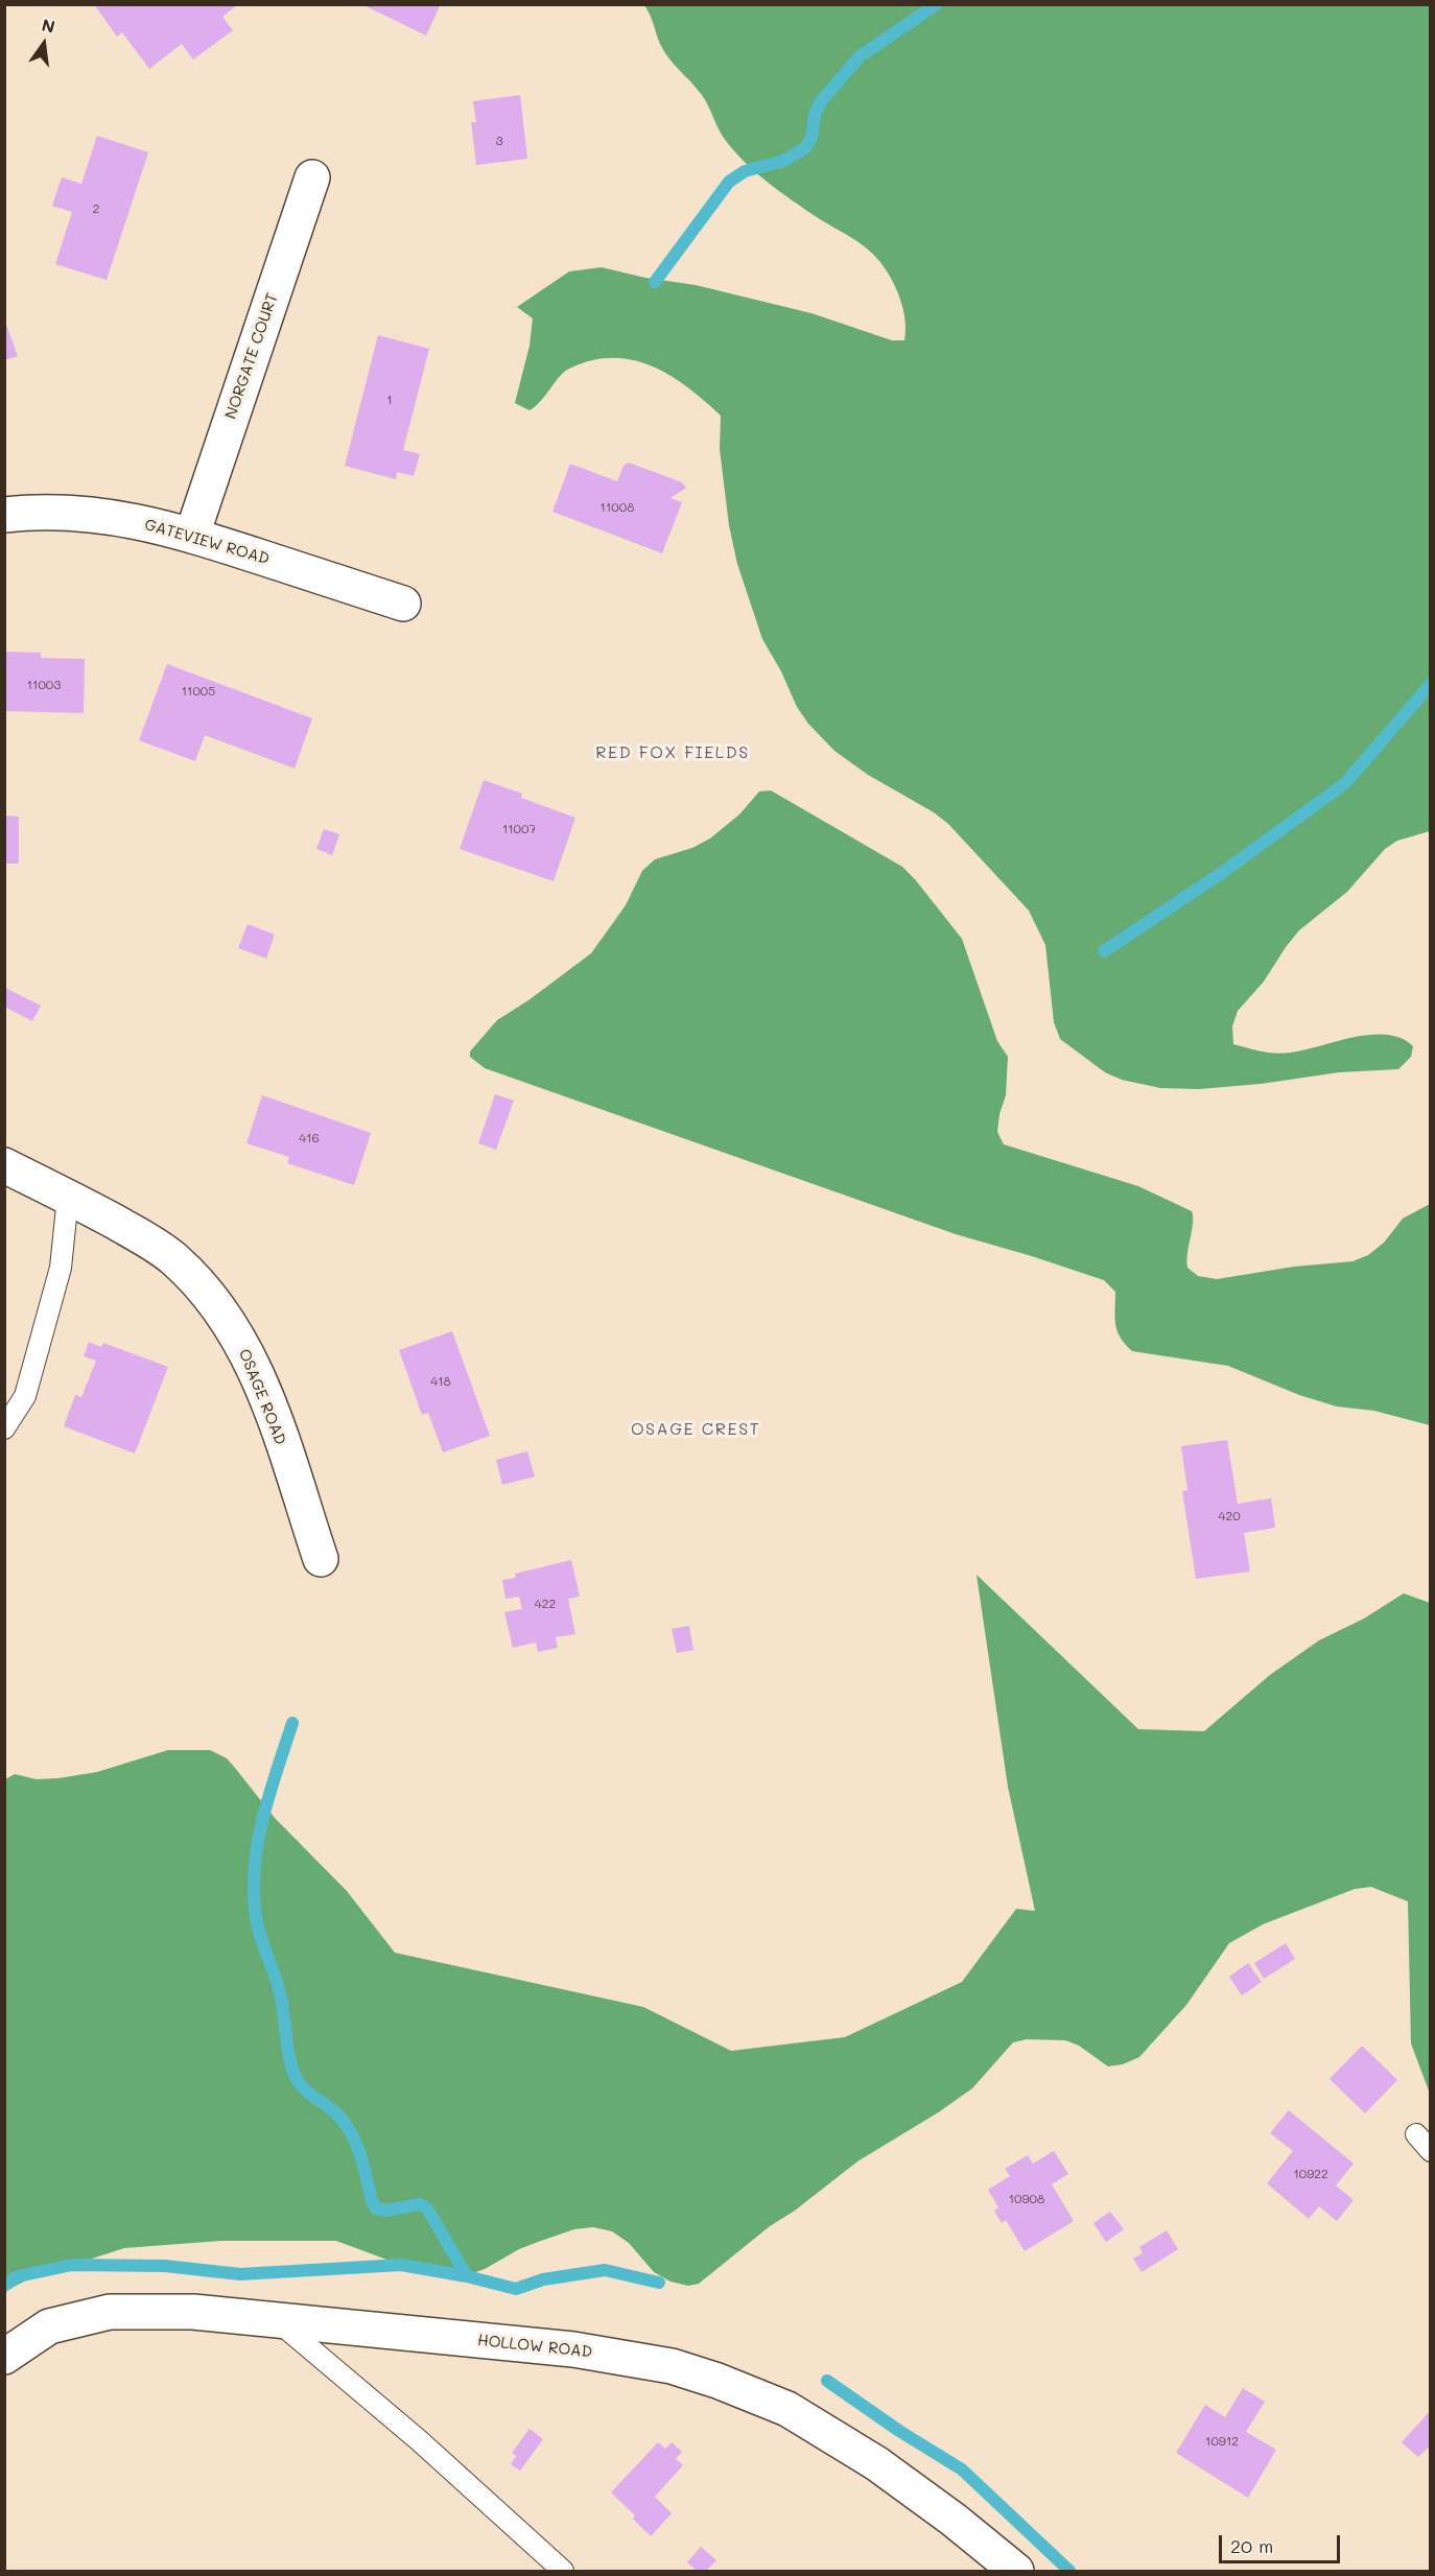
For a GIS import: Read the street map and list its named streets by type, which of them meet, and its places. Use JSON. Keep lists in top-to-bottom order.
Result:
{
  "streets": {
    "street": [
      "NORGATE COURT",
      "GATEVIEW ROAD",
      "OSAGE ROAD",
      "HOLLOW ROAD"
    ]
  },
  "crossings": [
    ["NORGATE COURT", "GATEVIEW ROAD"]
  ],
  "districts": ["RED FOX FIELDS", "OSAGE CREST"],
  "house_numbers": [
    "3",
    "2",
    "1",
    "11008",
    "11003",
    "11005",
    "11007",
    "416",
    "418",
    "420",
    "422",
    "10922",
    "10908",
    "10912"
  ],
  "scale_bar": "20 m",
  "north": "top"
}
